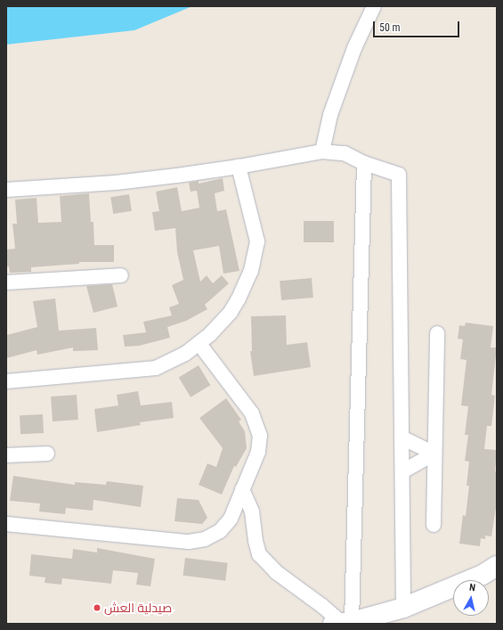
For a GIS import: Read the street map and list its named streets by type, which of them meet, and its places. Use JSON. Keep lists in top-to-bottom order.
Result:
{
  "places": ["صيدلية العش"],
  "scale_bar": "50 m",
  "north": "top"
}
